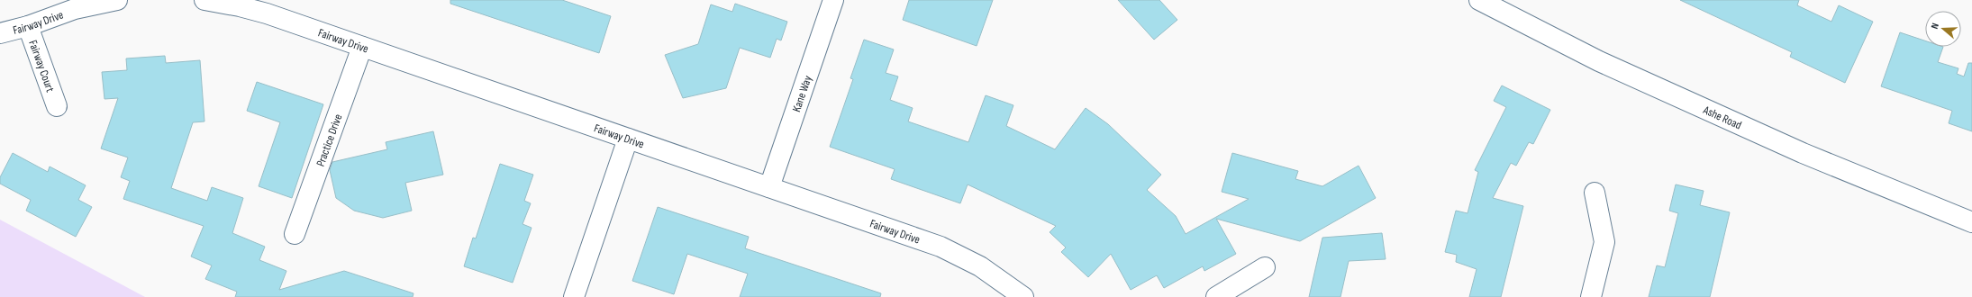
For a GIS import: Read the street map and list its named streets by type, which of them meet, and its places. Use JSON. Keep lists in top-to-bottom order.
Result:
{
  "streets": {
    "street": [
      "Fairway Drive",
      "Fairway Court",
      "Kane Way",
      "Ashe Road",
      "Practice Drive"
    ]
  },
  "crossings": [
    ["Fairway Drive", "Fairway Court"],
    ["Fairway Drive", "Kane Way"],
    ["Fairway Drive", "Practice Drive"]
  ],
  "north": "left"
}
